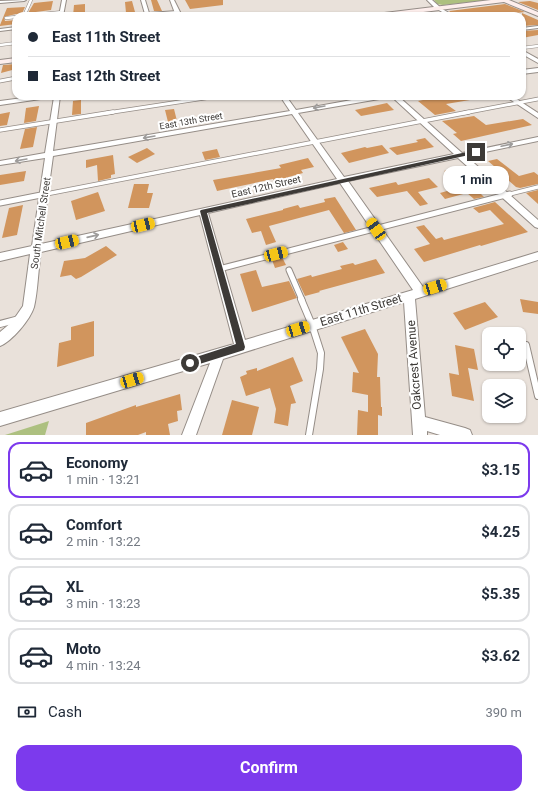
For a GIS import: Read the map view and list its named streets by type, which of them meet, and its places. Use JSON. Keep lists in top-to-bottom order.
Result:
{
  "streets": {
    "street": [
      "East 13th Street",
      "East 12th Street",
      "South Mitchell Street",
      "East 11th Street",
      "Oakcrest Avenue"
    ]
  },
  "crossings": [
    ["East 13th Street", "South Mitchell Street"],
    ["East 12th Street", "South Mitchell Street"],
    ["East 11th Street", "Oakcrest Avenue"]
  ],
  "one_way": ["East 13th Street", "East 12th Street"],
  "page": {
    "banner": ["East 11th Street", "East 12th Street"],
    "bubble": "1 min",
    "list": [
      {
        "name": "Economy",
        "note": "1 min · 13:21",
        "value": "$3.15"
      },
      {
        "name": "Comfort",
        "note": "2 min · 13:22",
        "value": "$4.25"
      },
      {
        "name": "XL",
        "note": "3 min · 13:23",
        "value": "$5.35"
      },
      {
        "name": "Moto",
        "note": "4 min · 13:24",
        "value": "$3.62"
      }
    ],
    "pay": ["Cash", "390 m"],
    "buttons": "Confirm"
  }
}
